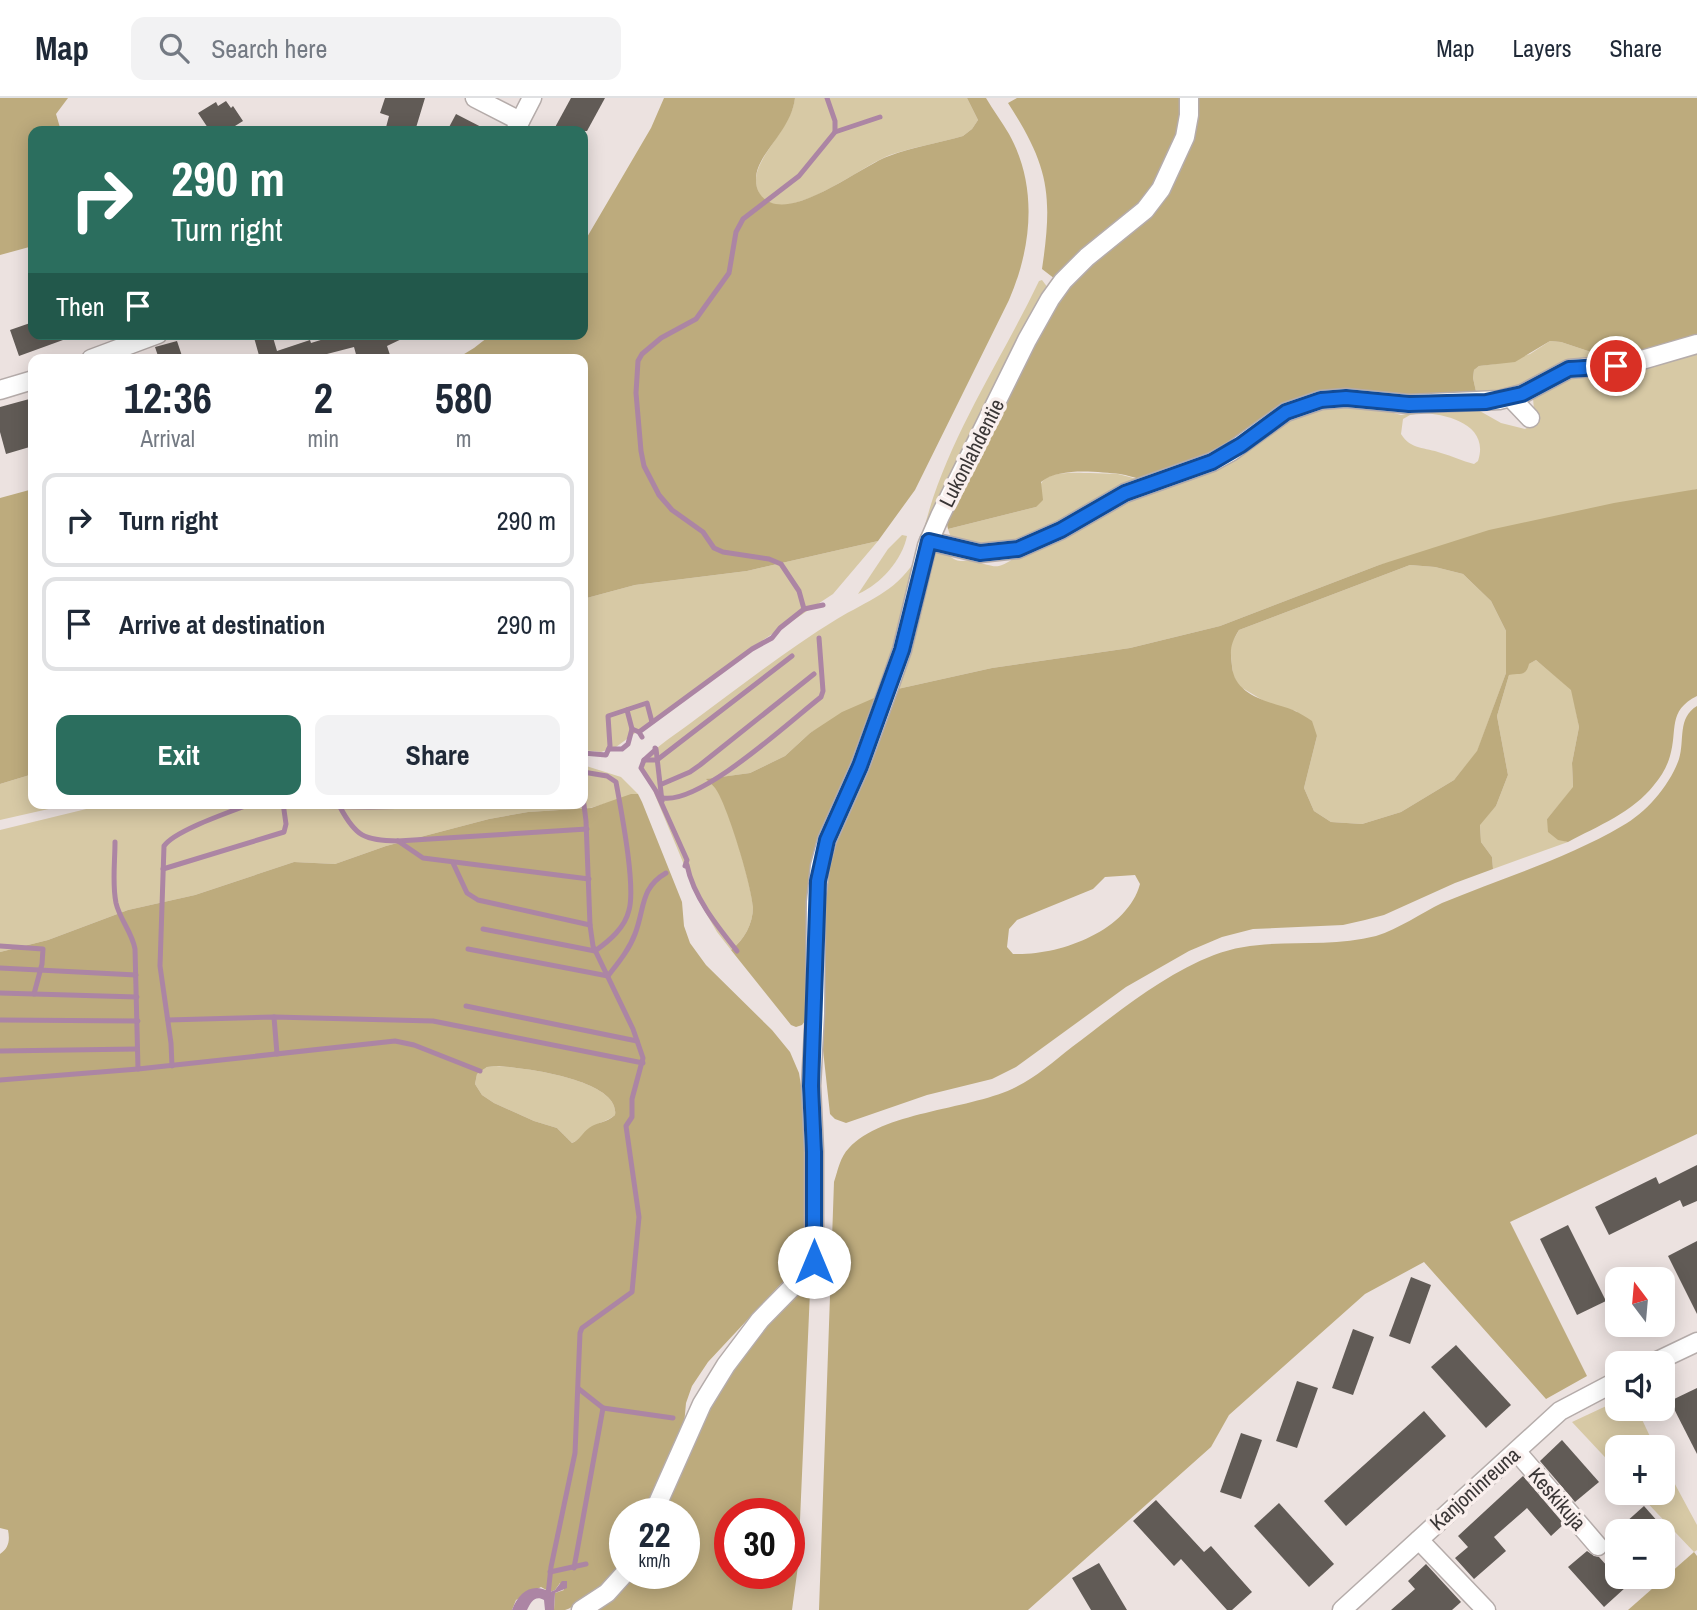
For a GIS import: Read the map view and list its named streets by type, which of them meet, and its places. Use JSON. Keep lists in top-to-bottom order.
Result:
{
  "streets": {
    "street": ["Lukonlahdentie", "Kanjoninreuna", "Keskikuja"]
  },
  "crossings": [
    ["Kanjoninreuna", "Keskikuja"]
  ],
  "north": "top",
  "page": {
    "header": "Map",
    "search": "Search here",
    "nav": ["Map", "Layers", "Share"],
    "turn": ["290 m", "Turn right"],
    "then": "Then",
    "eta": [
      "12:36",
      "Arrival",
      "2",
      "min",
      "580",
      "m"
    ],
    "list": [
      {
        "name": "Turn right",
        "value": "290 m"
      },
      {
        "name": "Arrive at destination",
        "value": "290 m"
      }
    ],
    "buttons": ["Exit", "Share"],
    "map_buttons": ["+", "−"],
    "speed": "22 km/h",
    "limit": "30"
  }
}
